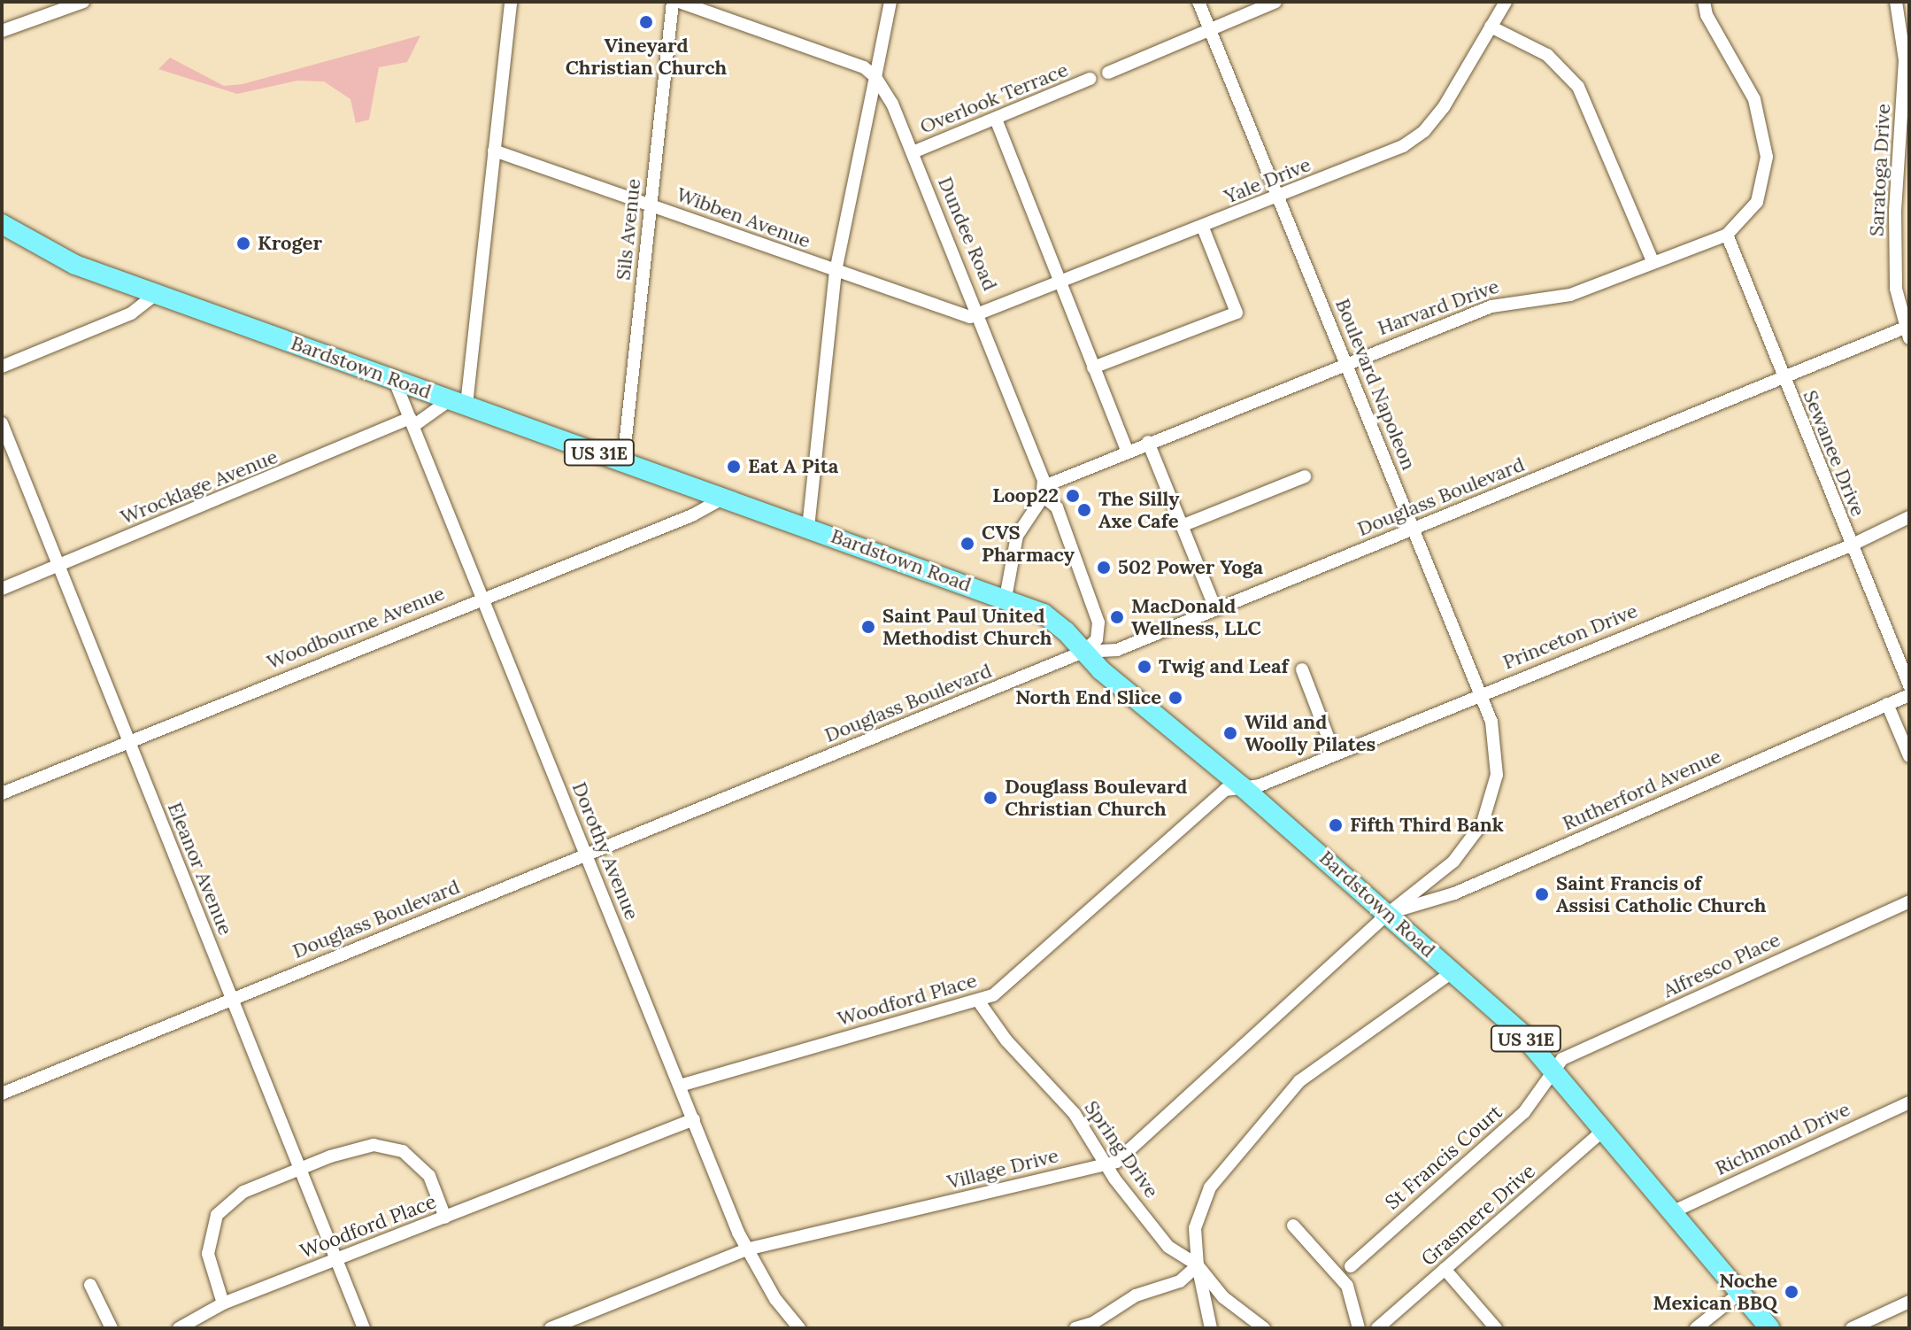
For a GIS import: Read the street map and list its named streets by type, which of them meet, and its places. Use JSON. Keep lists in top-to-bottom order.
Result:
{
  "streets": {
    "main road": ["Bardstown Road", "US 31E"],
    "street": [
      "Overlook Terrace",
      "Saratoga Drive",
      "Yale Drive",
      "Wibben Avenue",
      "Sils Avenue",
      "Dundee Road",
      "Harvard Drive",
      "Boulevard Napoleon",
      "Sewanee Drive",
      "Wrocklage Avenue",
      "Douglass Boulevard",
      "Woodbourne Avenue",
      "Princeton Drive",
      "Rutherford Avenue",
      "Dorothy Avenue",
      "Eleanor Avenue",
      "Alfresco Place",
      "Woodford Place",
      "Richmond Drive",
      "Spring Drive",
      "St Francis Court",
      "Village Drive",
      "Grasmere Drive"
    ]
  },
  "crossings": [
    ["Overlook Terrace", "Dundee Road"],
    ["Saratoga Drive", "Douglass Boulevard"],
    ["Yale Drive", "Wibben Avenue"],
    ["Yale Drive", "Dundee Road"],
    ["Yale Drive", "Boulevard Napoleon"],
    ["Wibben Avenue", "Sils Avenue"],
    ["Wibben Avenue", "Dundee Road"],
    ["Sils Avenue", "Bardstown Road"],
    ["Dundee Road", "Harvard Drive"],
    ["Dundee Road", "Bardstown Road"],
    ["Dundee Road", "Douglass Boulevard"],
    ["Harvard Drive", "Boulevard Napoleon"],
    ["Harvard Drive", "Sewanee Drive"],
    ["Bardstown Road", "Boulevard Napoleon"],
    ["Bardstown Road", "Wrocklage Avenue"],
    ["Bardstown Road", "Douglass Boulevard"],
    ["Bardstown Road", "Woodbourne Avenue"],
    ["Bardstown Road", "Princeton Drive"],
    ["Bardstown Road", "Rutherford Avenue"],
    ["Bardstown Road", "Dorothy Avenue"],
    ["Bardstown Road", "Alfresco Place"],
    ["Bardstown Road", "Woodford Place"],
    ["Bardstown Road", "Richmond Drive"],
    ["Bardstown Road", "St Francis Court"],
    ["Bardstown Road", "Village Drive"],
    ["Bardstown Road", "Grasmere Drive"],
    ["Boulevard Napoleon", "Douglass Boulevard"],
    ["Boulevard Napoleon", "Princeton Drive"],
    ["Boulevard Napoleon", "Rutherford Avenue"],
    ["Boulevard Napoleon", "Village Drive"],
    ["Sewanee Drive", "Douglass Boulevard"],
    ["Sewanee Drive", "Princeton Drive"],
    ["Wrocklage Avenue", "Dorothy Avenue"],
    ["Wrocklage Avenue", "Eleanor Avenue"],
    ["Douglass Boulevard", "Dorothy Avenue"],
    ["Douglass Boulevard", "Eleanor Avenue"],
    ["Woodbourne Avenue", "Dorothy Avenue"],
    ["Woodbourne Avenue", "Eleanor Avenue"],
    ["Princeton Drive", "Woodford Place"],
    ["Rutherford Avenue", "Village Drive"],
    ["Dorothy Avenue", "Woodford Place"],
    ["Dorothy Avenue", "Village Drive"],
    ["Eleanor Avenue", "Woodford Place"],
    ["Alfresco Place", "St Francis Court"],
    ["Woodford Place", "Spring Drive"],
    ["Spring Drive", "Village Drive"]
  ],
  "places": [
    "Vineyard Christian Church",
    "Kroger",
    "Eat A Pita",
    "Loop22",
    "The Silly Axe Cafe",
    "CVS Pharmacy",
    "502 Power Yoga",
    "MacDonald Wellness, LLC",
    "Saint Paul United Methodist Church",
    "Twig and Leaf",
    "North End Slice",
    "Wild and Woolly Pilates",
    "Douglass Boulevard Christian Church",
    "Fifth Third Bank",
    "Saint Francis of Assisi Catholic Church",
    "Noche Mexican BBQ"
  ]
}
